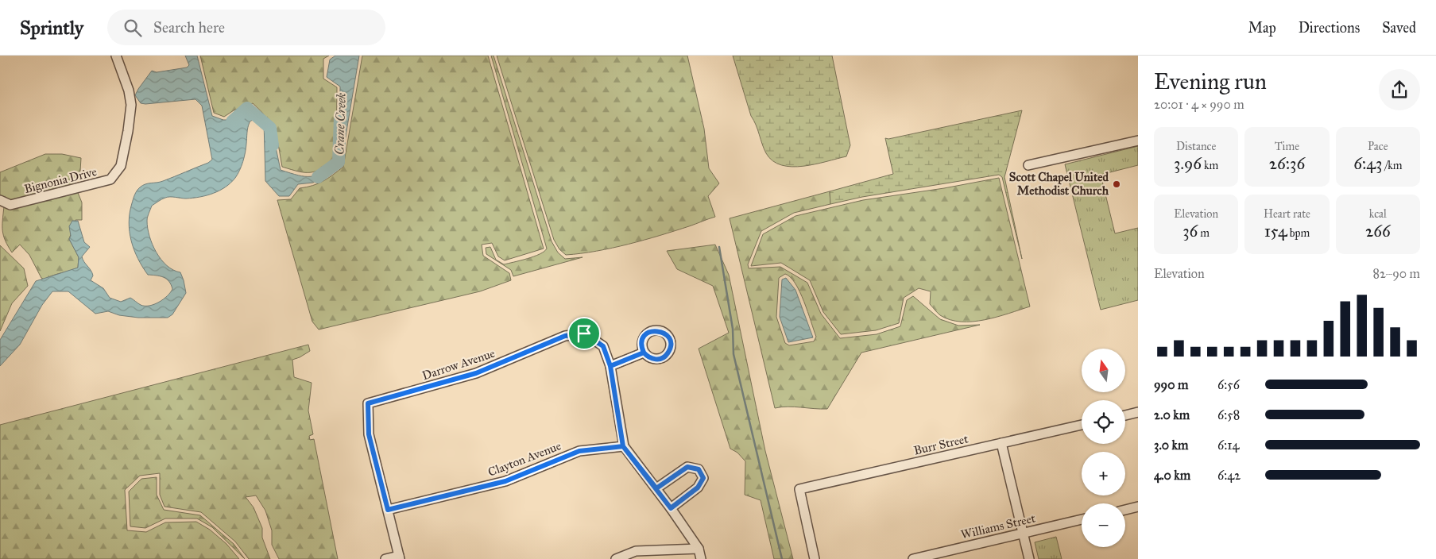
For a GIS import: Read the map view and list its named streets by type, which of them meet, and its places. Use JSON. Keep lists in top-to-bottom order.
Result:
{
  "streets": {
    "street": [
      "Bignonia Drive",
      "Darrow Avenue",
      "Burr Street",
      "Clayton Avenue",
      "Williams Street"
    ]
  },
  "crossings": [
    ["Darrow Avenue", "Clayton Avenue"]
  ],
  "water": ["Crane Creek"],
  "places": ["Scott Chapel United Methodist Church"],
  "north": "top",
  "page": {
    "header": "Sprintly",
    "search": "Search here",
    "nav": ["Map", "Directions", "Saved"],
    "heading": ["Evening run", "20:01 · 4 × 990 m"],
    "stats": [
      ["Distance", "3.96 km"],
      ["Time", "26:36"],
      ["Pace", "6:43 /km"],
      ["Elevation", "36 m"],
      ["Heart rate", "154 bpm"],
      ["kcal", "266"]
    ],
    "chart": ["Elevation", "82–90 m"],
    "map_buttons": ["+", "−"],
    "list": [
      {
        "name": "990 m",
        "note": "6:56"
      },
      {
        "name": "2.0 km",
        "note": "6:58"
      },
      {
        "name": "3.0 km",
        "note": "6:14"
      },
      {
        "name": "4.0 km",
        "note": "6:42"
      }
    ]
  }
}
